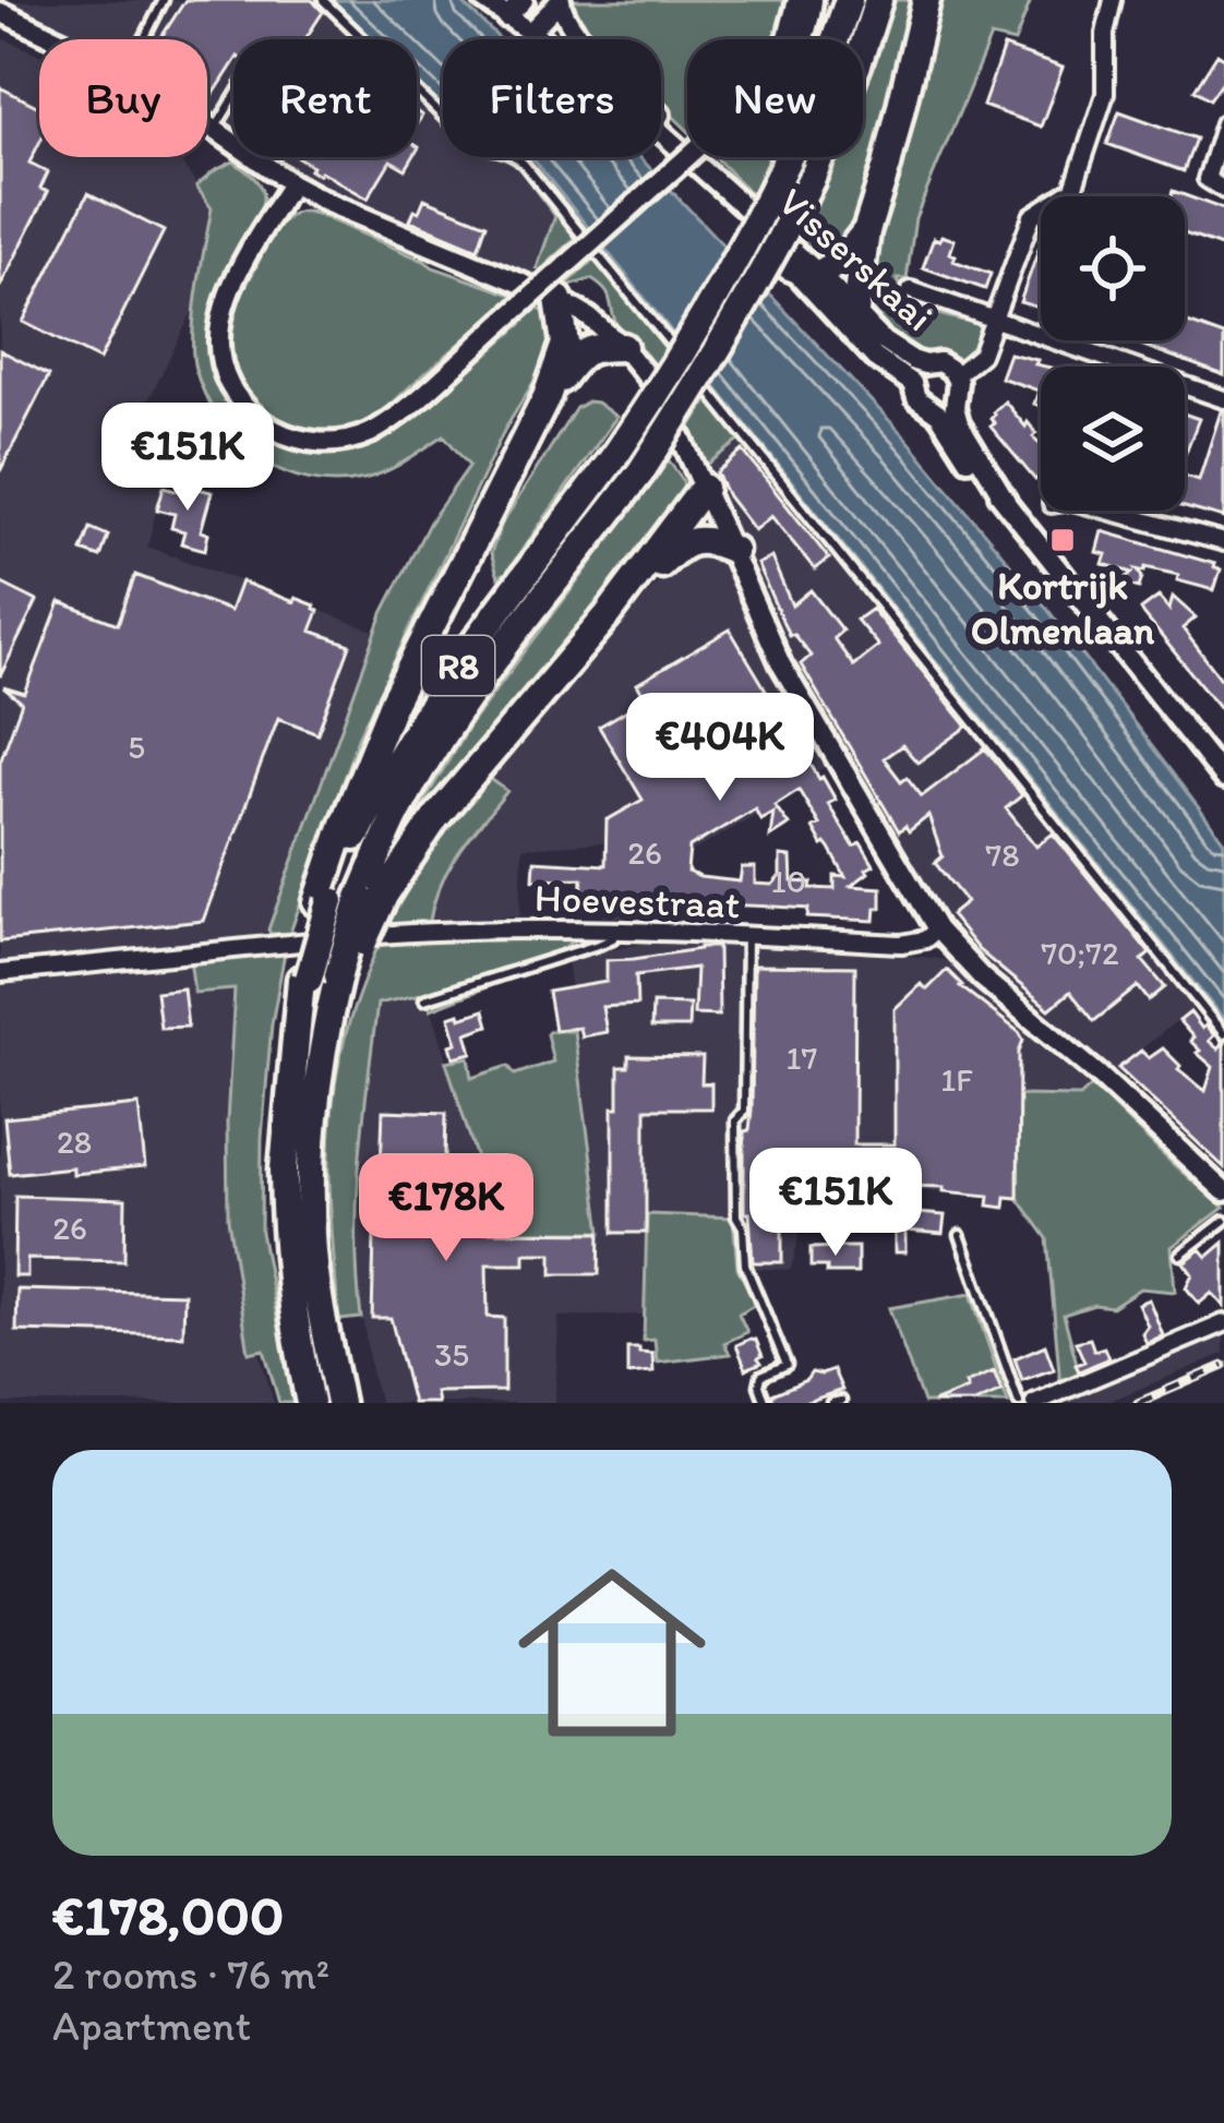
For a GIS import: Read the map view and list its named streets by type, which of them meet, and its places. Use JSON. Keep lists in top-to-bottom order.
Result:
{
  "streets": {
    "highway": ["R8"],
    "street": ["Visserskaai", "Hoevestraat"]
  },
  "places": {
    "transit": ["Kortrijk Olmenlaan"]
  },
  "house_numbers": [
    "5",
    "26",
    "78",
    "10",
    "70;72",
    "17",
    "1F",
    "28",
    "26",
    "35"
  ],
  "page": {
    "chip": [
      "Buy",
      "Rent",
      "Filters",
      "New"
    ],
    "price": [
      "€151K",
      "€404K",
      "€151K",
      "€178K"
    ],
    "list": [
      {
        "name": "€178,000",
        "note": "2 rooms · 76 m² · Apartment"
      }
    ]
  }
}
